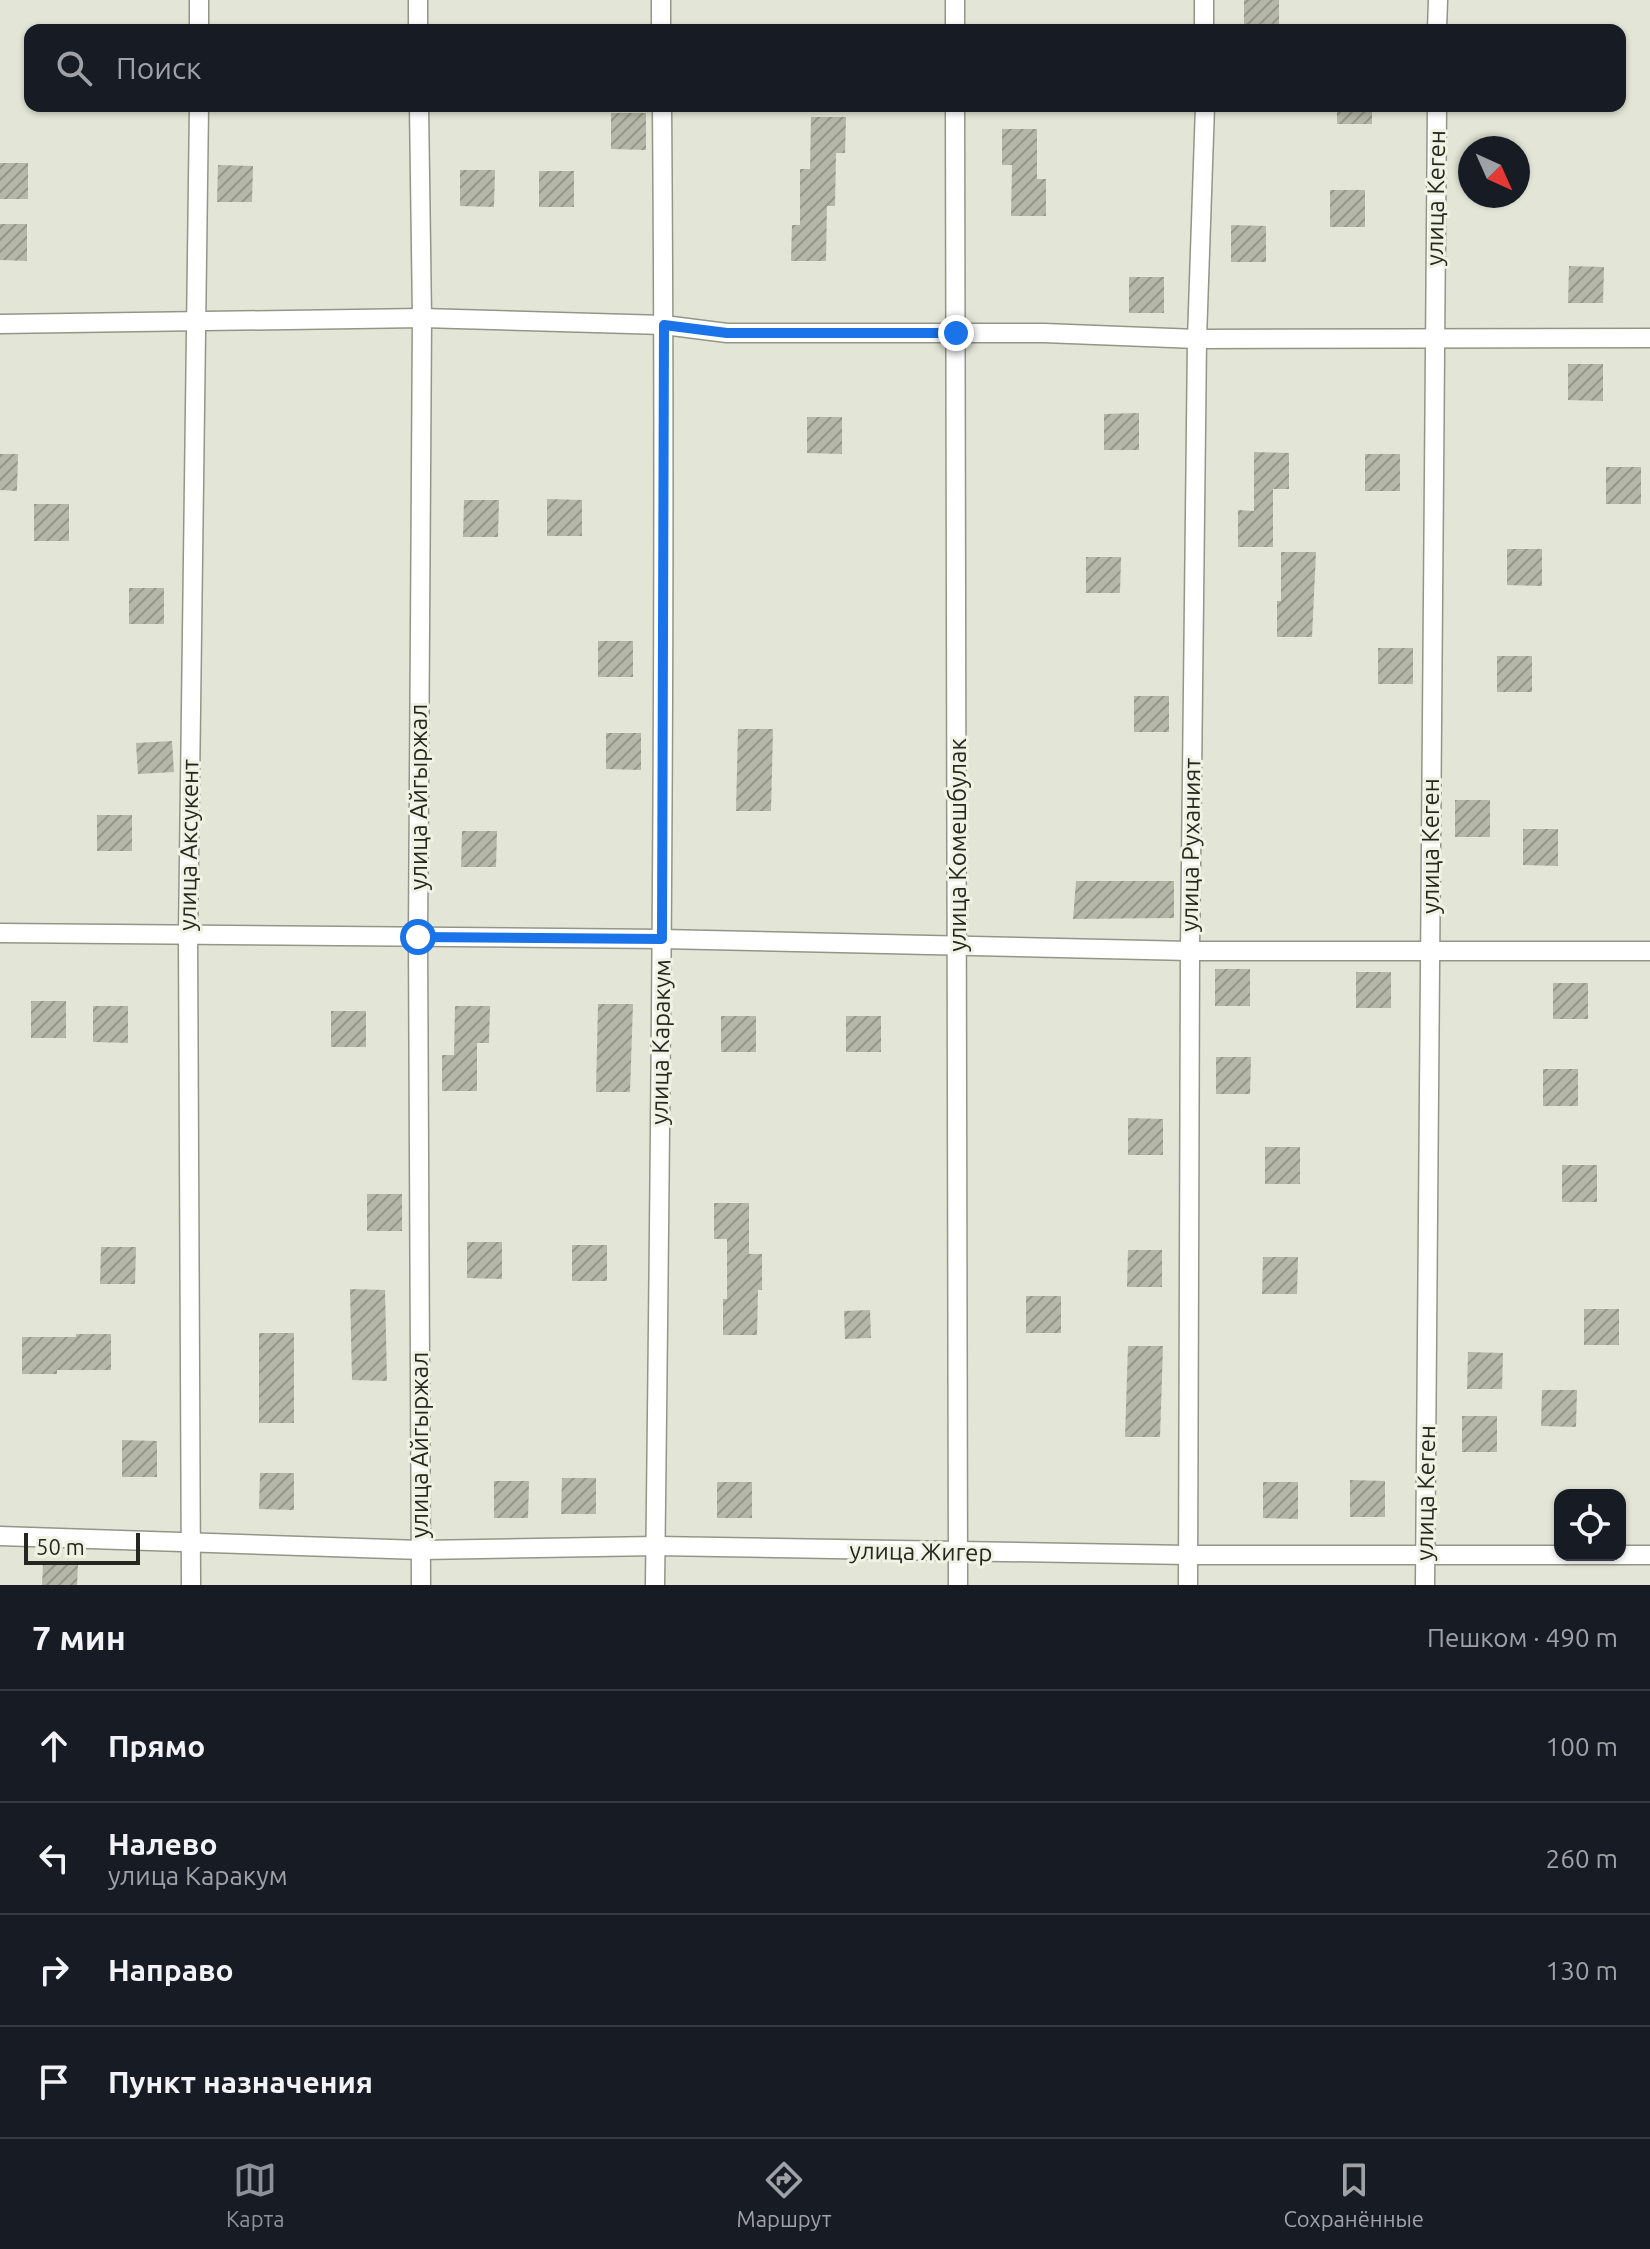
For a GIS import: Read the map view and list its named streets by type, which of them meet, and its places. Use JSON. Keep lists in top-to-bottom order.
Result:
{
  "streets": {
    "street": [
      "улица Кеген",
      "улица Айгыржал",
      "улица Аксукент",
      "улица Комешбулак",
      "улица Руханият",
      "улица Каракум",
      "улица Жигер"
    ]
  },
  "crossings": [
    ["улица Кеген", "улица Жигер"],
    ["улица Айгыржал", "улица Жигер"],
    ["улица Аксукент", "улица Жигер"],
    ["улица Комешбулак", "улица Жигер"],
    ["улица Руханият", "улица Жигер"],
    ["улица Каракум", "улица Жигер"]
  ],
  "scale_bar": "50 m",
  "north": "bottom right",
  "page": {
    "search": "Поиск",
    "scale": "50 m",
    "heading": ["7 мин", "Пешком · 490 m"],
    "list": [
      ["Прямо", "100 m"],
      ["Налево", "улица Каракум", "260 m"],
      ["Направо", "130 m"],
      "Пункт назначения"
    ],
    "nav": ["Карта", "Маршрут", "Сохранённые"]
  }
}
